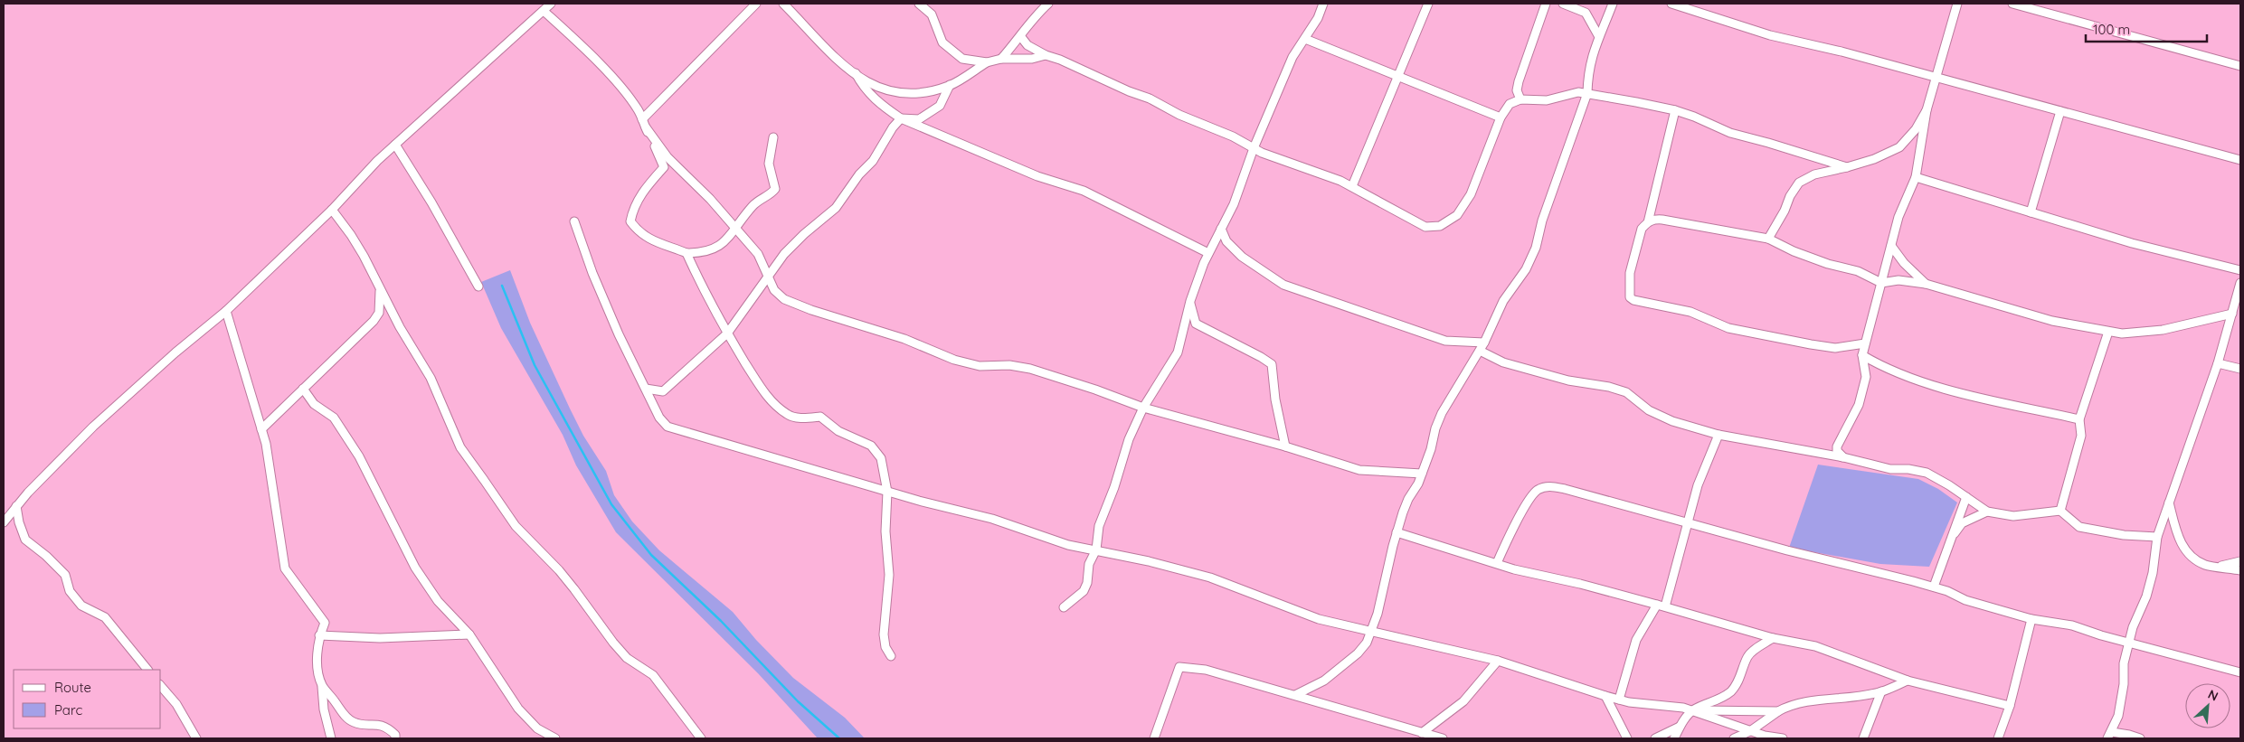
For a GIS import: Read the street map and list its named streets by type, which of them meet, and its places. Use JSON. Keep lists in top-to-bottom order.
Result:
{
  "legend": ["Route", "Parc"],
  "scale_bar": "100 m",
  "north": "top right"
}
